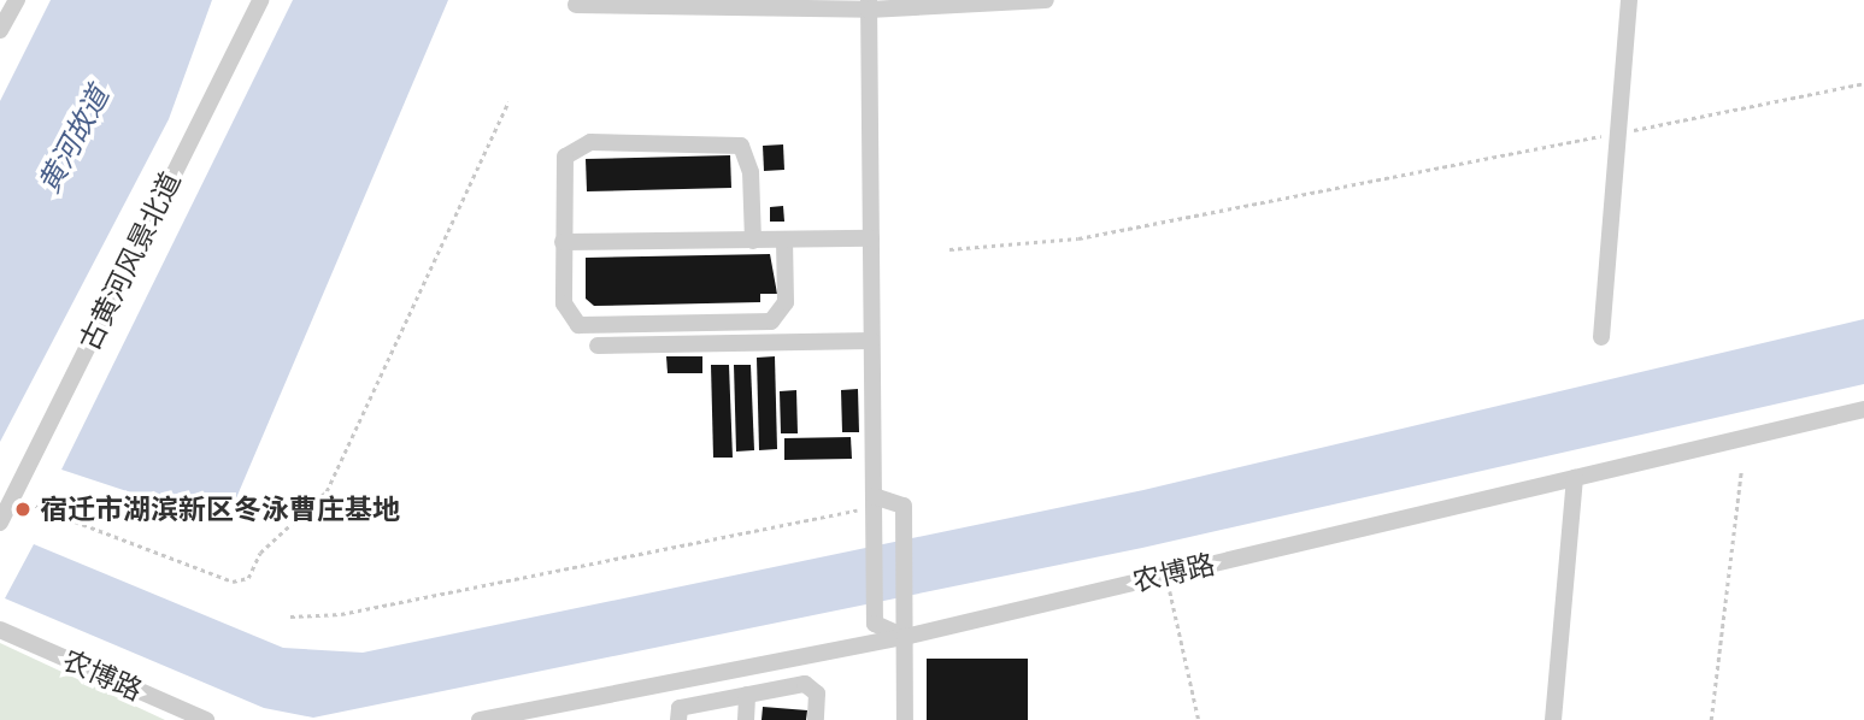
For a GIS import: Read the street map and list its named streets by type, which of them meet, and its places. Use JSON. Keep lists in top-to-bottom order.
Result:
{
  "streets": {
    "street": ["古黄河风景北道", "农博路"]
  },
  "water": ["黄河故道"],
  "places": ["宿迁市湖滨新区冬泳曹庄基地"]
}
